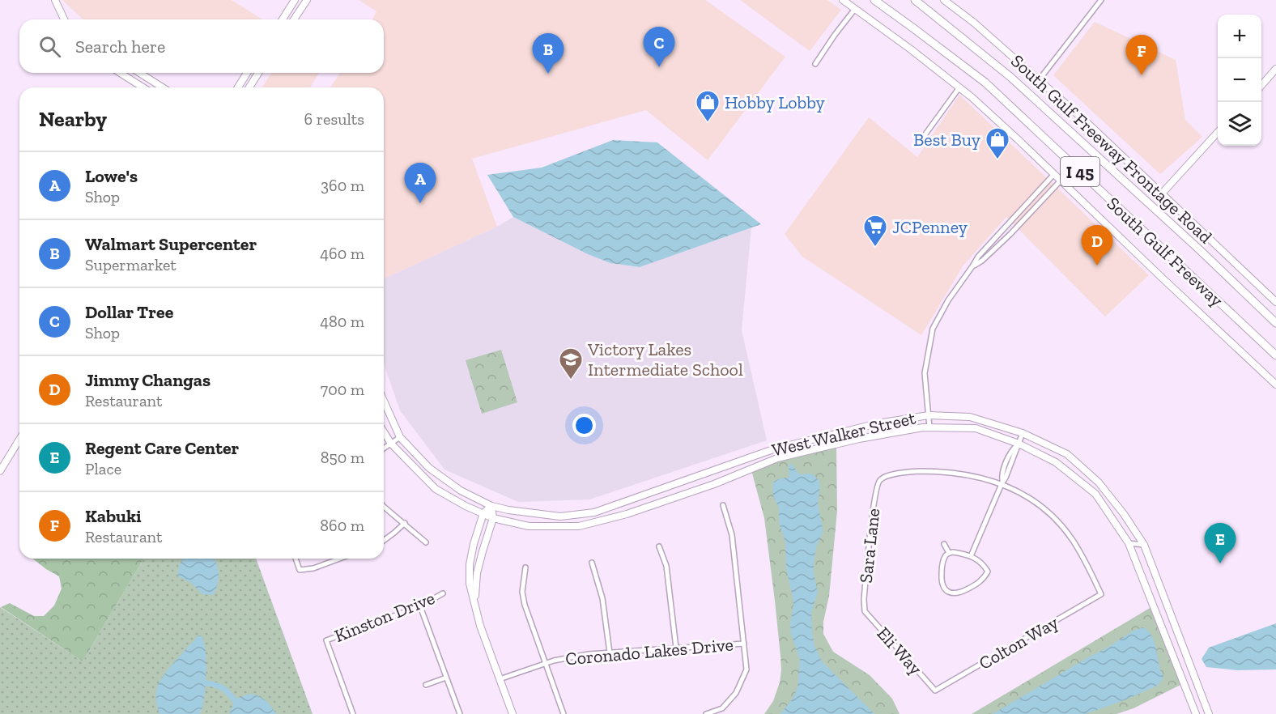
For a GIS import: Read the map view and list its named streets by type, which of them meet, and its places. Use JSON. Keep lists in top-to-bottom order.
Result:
{
  "streets": {
    "highway": ["I 45", "South Gulf Freeway"],
    "street": [
      "South Gulf Freeway Frontage Road",
      "West Walker Street",
      "Sara Lane",
      "Kinston Drive",
      "Colton Way",
      "Eli Way",
      "Coronado Lakes Drive"
    ]
  },
  "crossings": [
    ["Sara Lane", "Colton Way"],
    ["Sara Lane", "Eli Way"],
    ["Colton Way", "Eli Way"]
  ],
  "places": {
    "shop": ["Hobby Lobby", "Best Buy"],
    "supermarket": ["JCPenney"],
    "school or university": ["Victory Lakes Intermediate School"]
  },
  "page": {
    "map_buttons": ["+", "−"],
    "search": "Search here",
    "pins": [
      "C",
      "B",
      "F",
      "A",
      "D",
      "E"
    ],
    "heading": ["Nearby", "6 results"],
    "list": [
      {
        "mark": "A",
        "name": "Lowe's",
        "note": "Shop",
        "value": "360 m"
      },
      {
        "mark": "B",
        "name": "Walmart Supercenter",
        "note": "Supermarket",
        "value": "460 m"
      },
      {
        "mark": "C",
        "name": "Dollar Tree",
        "note": "Shop",
        "value": "480 m"
      },
      {
        "mark": "D",
        "name": "Jimmy Changas",
        "note": "Restaurant",
        "value": "700 m"
      },
      {
        "mark": "E",
        "name": "Regent Care Center",
        "note": "Place",
        "value": "850 m"
      },
      {
        "mark": "F",
        "name": "Kabuki",
        "note": "Restaurant",
        "value": "860 m"
      }
    ]
  }
}
